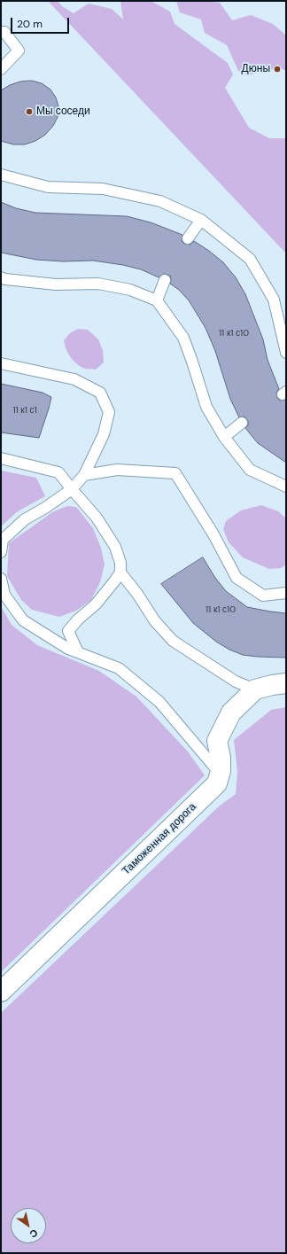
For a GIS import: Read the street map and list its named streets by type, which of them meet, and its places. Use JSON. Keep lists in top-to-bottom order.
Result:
{
  "streets": {
    "street": ["Таможенная дорога"]
  },
  "places": ["Дюны", "Мы соседи"],
  "house_numbers": ["11 к1 с10", "11 к1 с1", "11 к1 с10"],
  "scale_bar": "20 m",
  "north": "bottom right"
}
